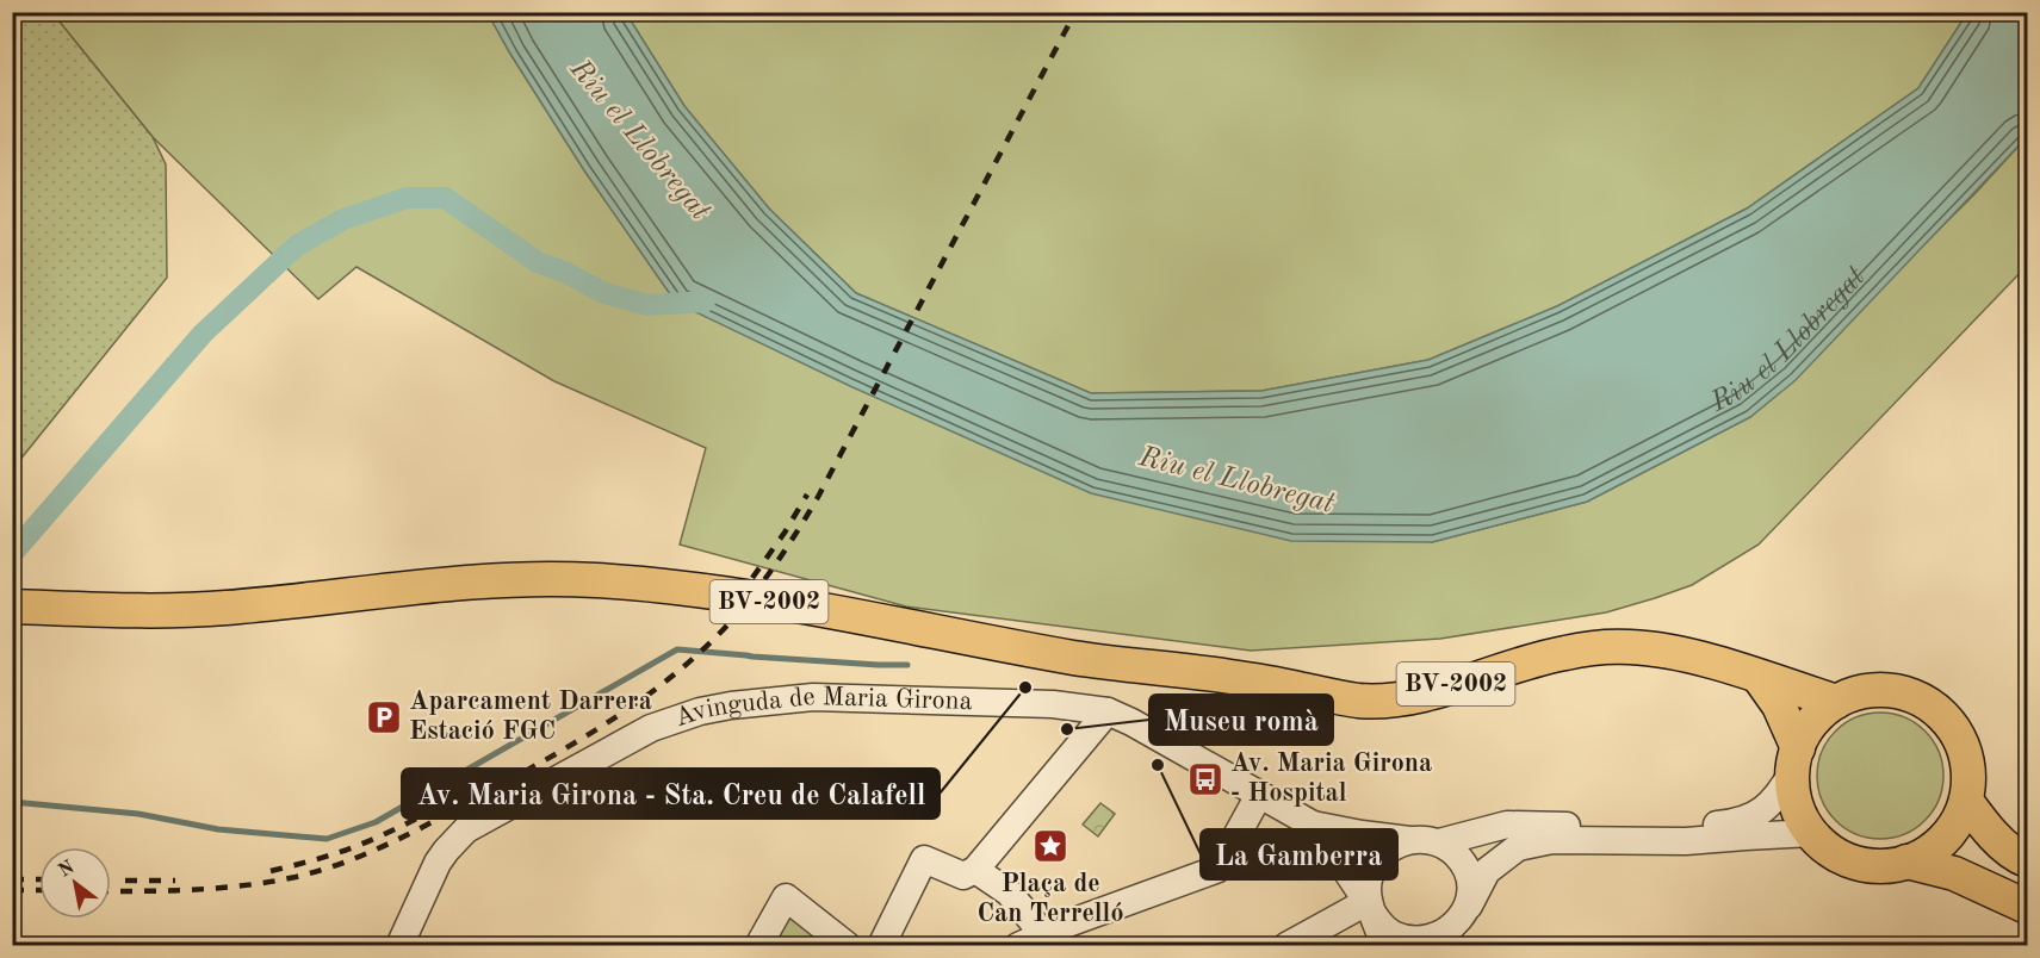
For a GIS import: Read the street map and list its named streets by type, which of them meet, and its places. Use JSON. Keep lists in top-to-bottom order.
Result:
{
  "streets": {
    "main road": ["BV-2002"],
    "street": ["Avinguda de Maria Girona"]
  },
  "water": ["Riu el Llobregat"],
  "places": {
    "other": ["Av. Maria Girona - Sta. Creu de Calafell", "Museu romà", "La Gamberra"],
    "parking": ["Aparcament Darrera Estació FGC"],
    "bus stop": ["Av. Maria Girona - Hospital"],
    "place": ["Plaça de Can Terrelló"]
  },
  "north": "top left"
}
